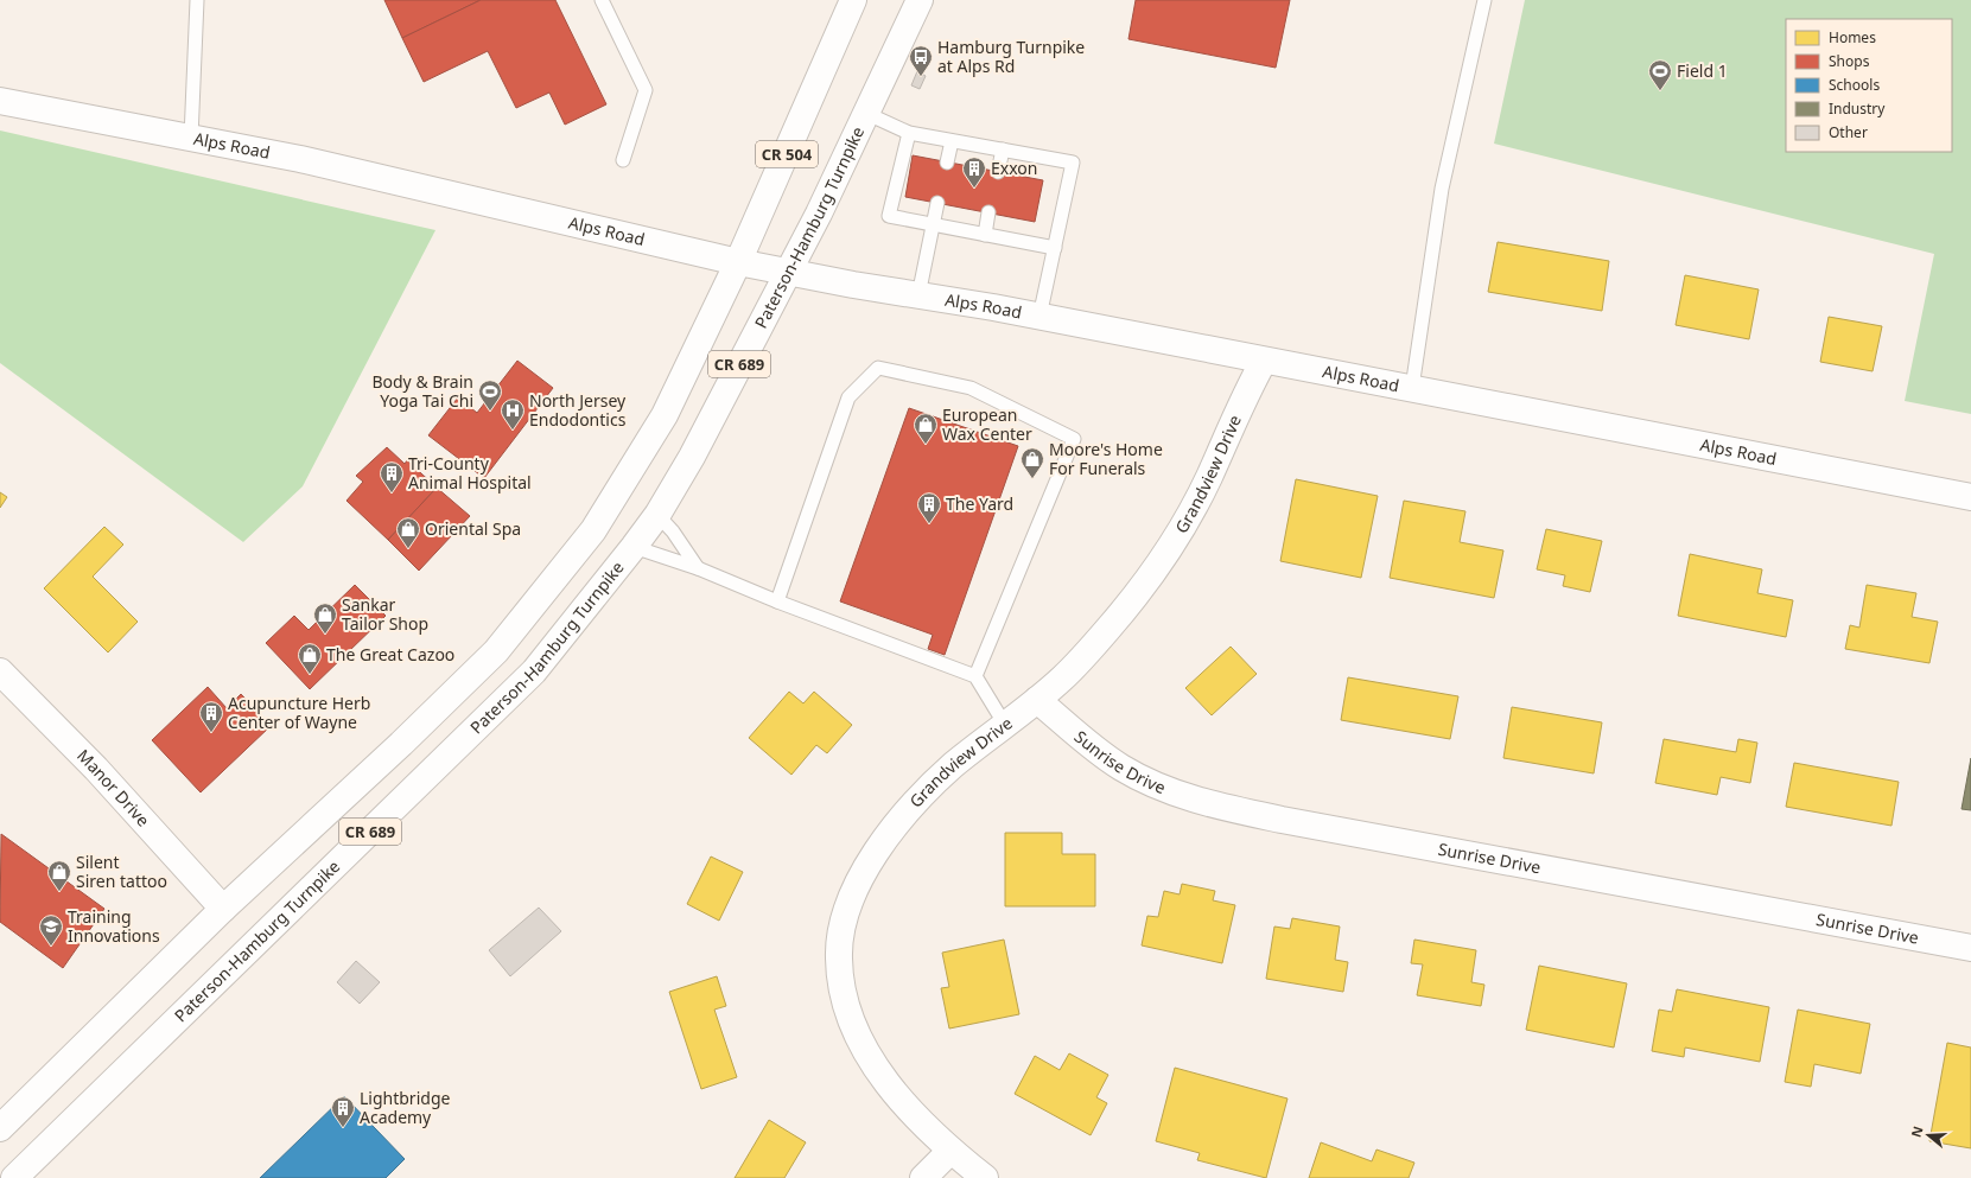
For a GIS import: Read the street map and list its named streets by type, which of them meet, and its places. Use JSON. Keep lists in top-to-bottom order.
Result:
{
  "streets": {
    "main road": [
      "Alps Road",
      "CR 504",
      "Paterson-Hamburg Turnpike",
      "CR 689",
      "Grandview Drive",
      "Sunrise Drive",
      "Manor Drive"
    ]
  },
  "crossings": [
    ["Alps Road", "Paterson-Hamburg Turnpike"],
    ["Alps Road", "Grandview Drive"],
    ["Paterson-Hamburg Turnpike", "Manor Drive"],
    ["Grandview Drive", "Sunrise Drive"]
  ],
  "places": {
    "bus stop": ["Hamburg Turnpike at Alps Rd"],
    "sports": ["Field 1", "Body & Brain Yoga Tai Chi"],
    "building": [
      "Exxon",
      "Tri-County Animal Hospital",
      "The Yard",
      "Acupuncture Herb Center of Wayne",
      "Lightbridge Academy"
    ],
    "hospital": ["North Jersey Endodontics"],
    "shop": [
      "European Wax Center",
      "Moore's Home For Funerals",
      "Oriental Spa",
      "Sankar Tailor Shop",
      "The Great Cazoo",
      "Silent Siren tattoo"
    ],
    "school or university": ["Training Innovations"]
  },
  "legend": [
    "Homes",
    "Shops",
    "Schools",
    "Industry",
    "Other"
  ],
  "north": "left"
}
